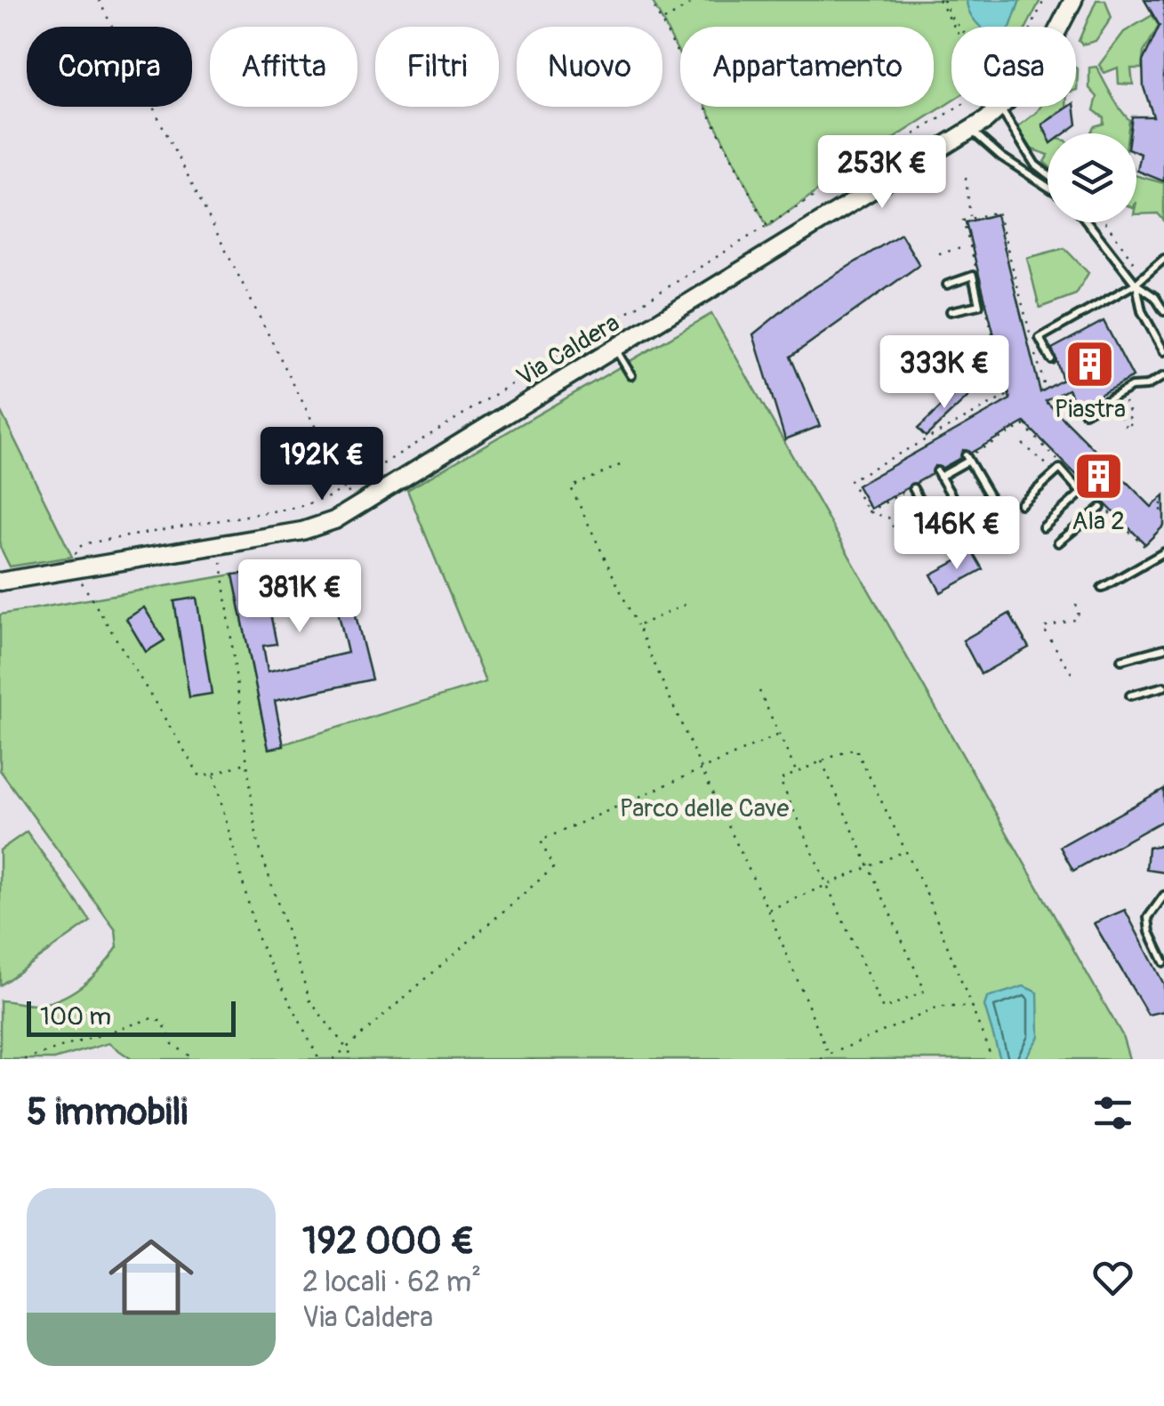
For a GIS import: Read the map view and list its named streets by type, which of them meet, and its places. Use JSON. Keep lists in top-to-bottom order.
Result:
{
  "streets": {
    "street": ["Via Caldera"]
  },
  "parks": ["Parco delle Cave"],
  "places": {
    "building": ["Piastra", "Ala 2"]
  },
  "scale_bar": "100 m",
  "page": {
    "chip": [
      "Compra",
      "Affitta",
      "Filtri",
      "Nuovo",
      "Appartamento",
      "Casa"
    ],
    "price": [
      "253K €",
      "333K €",
      "192K €",
      "146K €",
      "381K €"
    ],
    "scale": "100 m",
    "heading": "5 immobili",
    "list": [
      {
        "name": "192 000 €",
        "note": "2 locali · 62 m² · Via Caldera"
      }
    ]
  }
}
